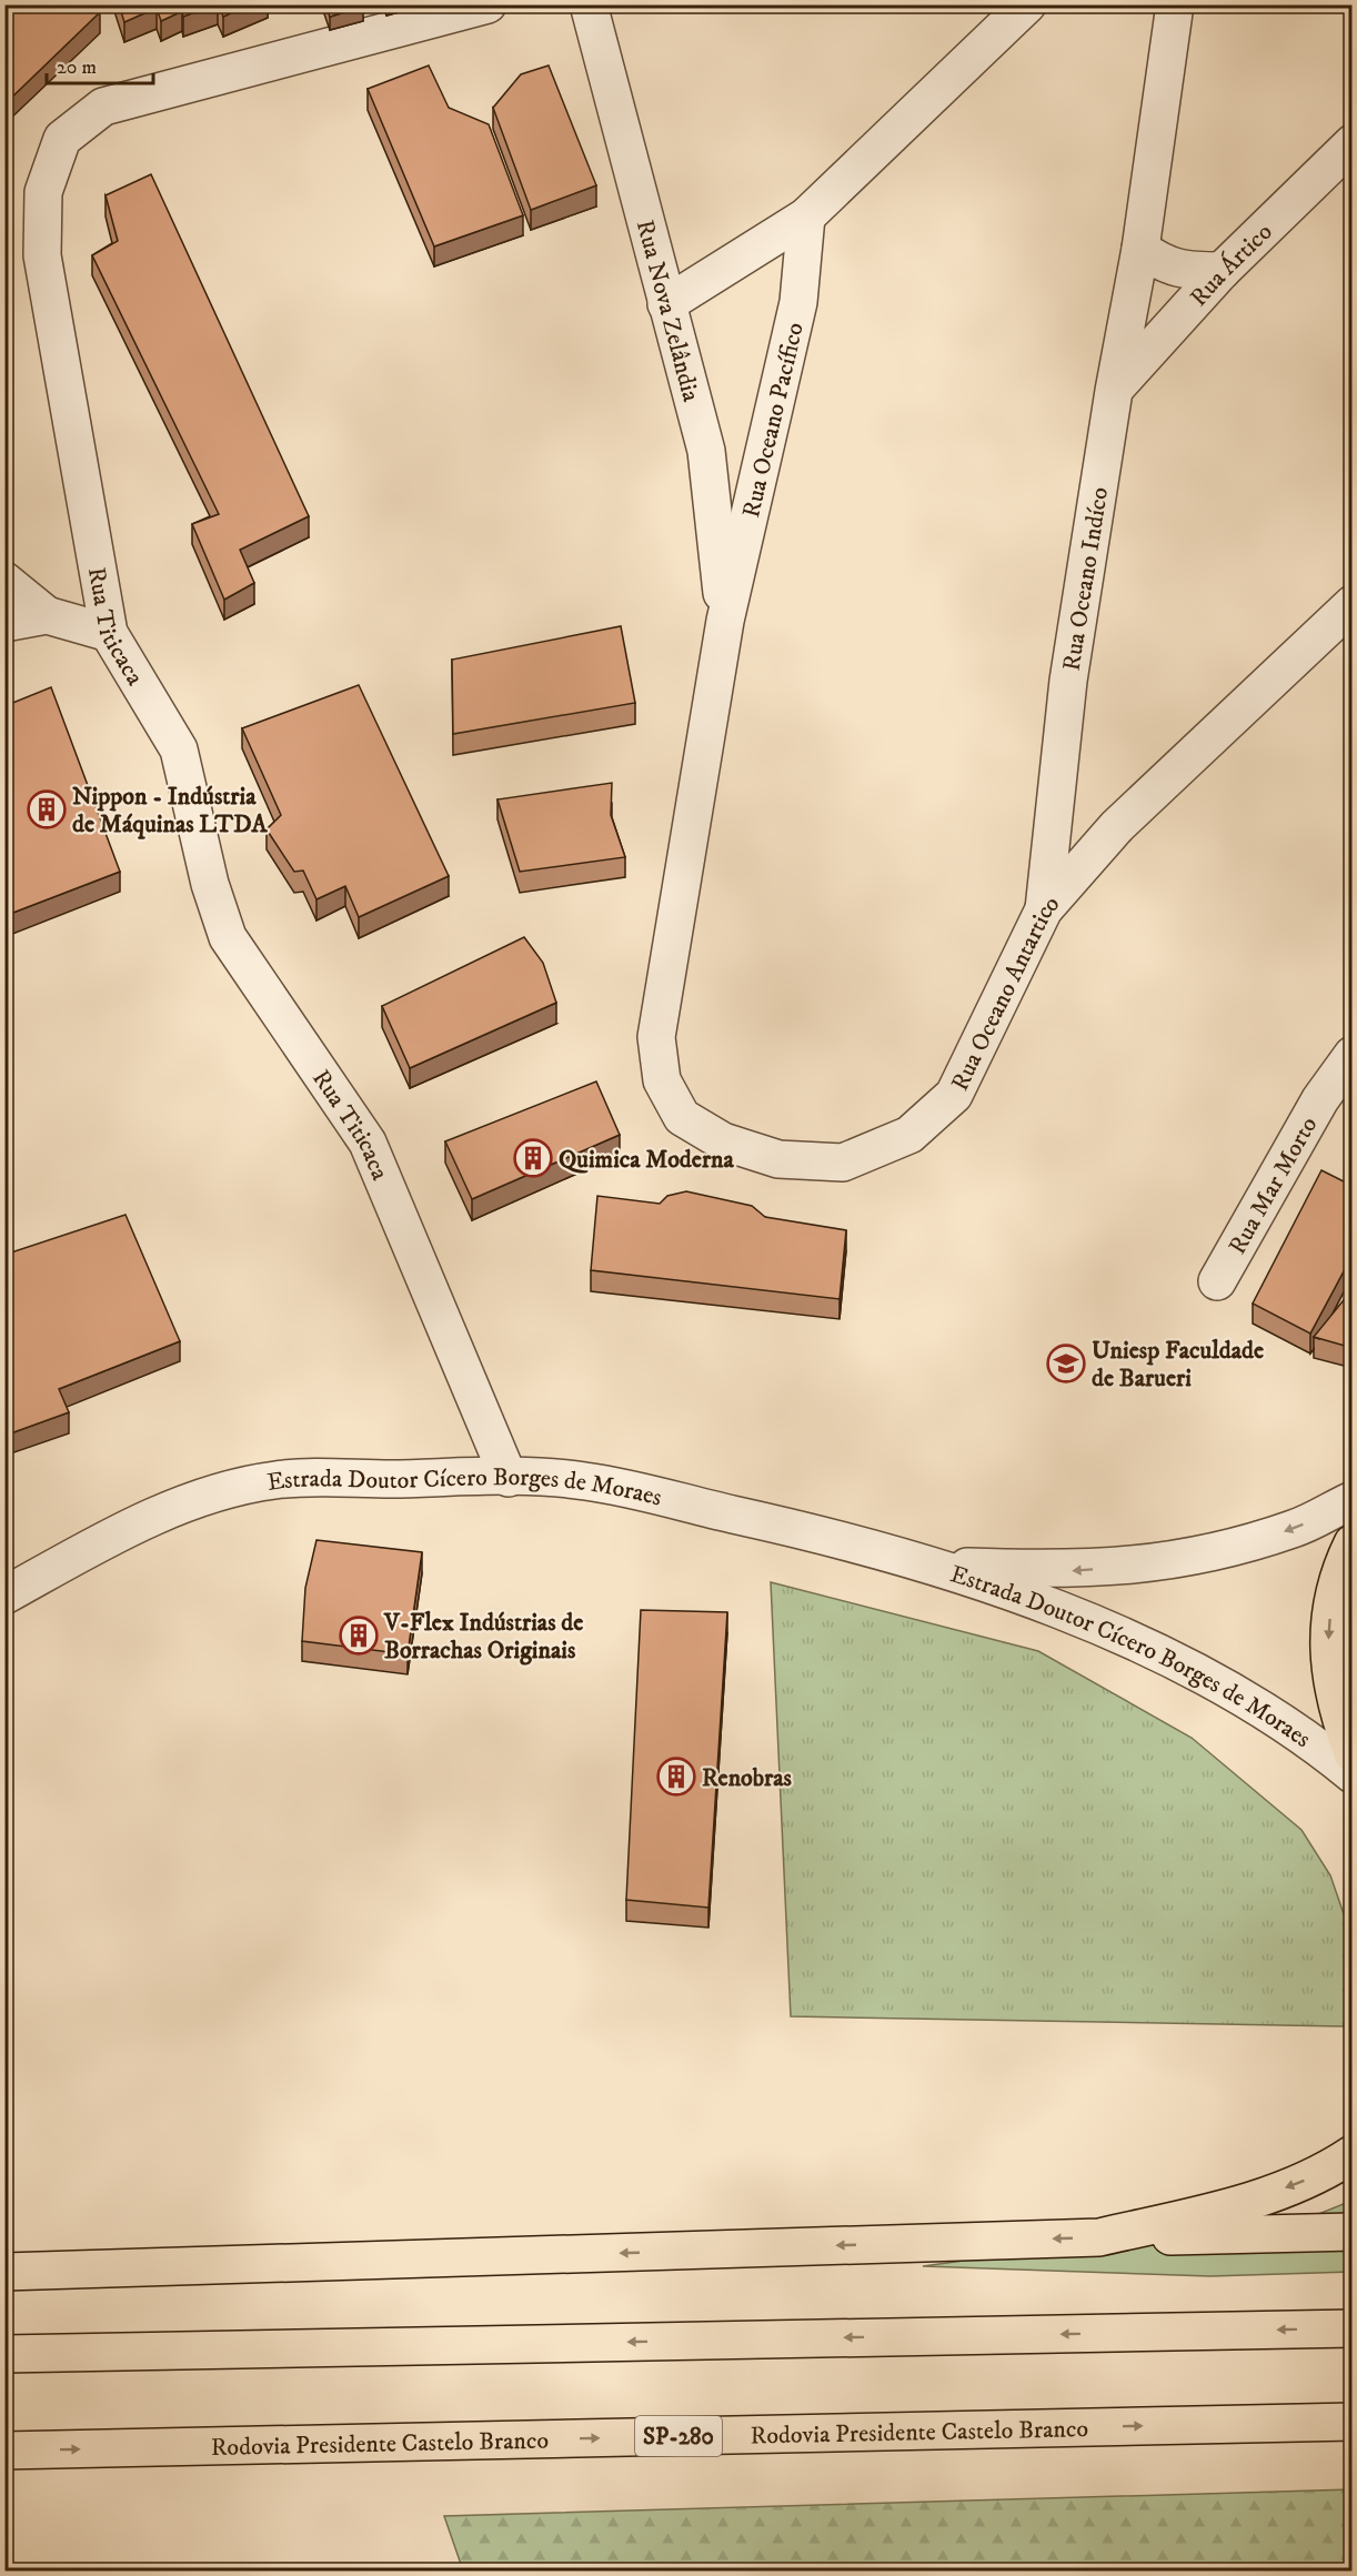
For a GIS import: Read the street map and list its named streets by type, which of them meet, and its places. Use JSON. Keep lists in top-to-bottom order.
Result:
{
  "streets": {
    "main road": ["Rodovia Presidente Castelo Branco", "SP-280"],
    "street": [
      "Rua Ártico",
      "Rua Nova Zelândia",
      "Rua Oceano Pacífico",
      "Rua Oceano Indíco",
      "Rua Titicaca",
      "Rua Oceano Antartico",
      "Rua Mar Morto",
      "Estrada Doutor Cícero Borges de Moraes"
    ]
  },
  "crossings": [
    ["Rua Ártico", "Rua Oceano Indíco"],
    ["Rua Nova Zelândia", "Rua Oceano Pacífico"],
    ["Rua Nova Zelândia", "Rua Oceano Antartico"],
    ["Rua Oceano Pacífico", "Rua Oceano Antartico"],
    ["Rua Oceano Indíco", "Rua Oceano Antartico"],
    ["Rua Titicaca", "Estrada Doutor Cícero Borges de Moraes"]
  ],
  "places": {
    "building": [
      "Nippon - Indústria de Máquinas LTDA",
      "Quimica Moderna",
      "V-Flex Indústrias de Borrachas Originais",
      "Renobras"
    ],
    "school or university": ["Uniesp Faculdade de Barueri"]
  },
  "scale_bar": "20 m"
}
